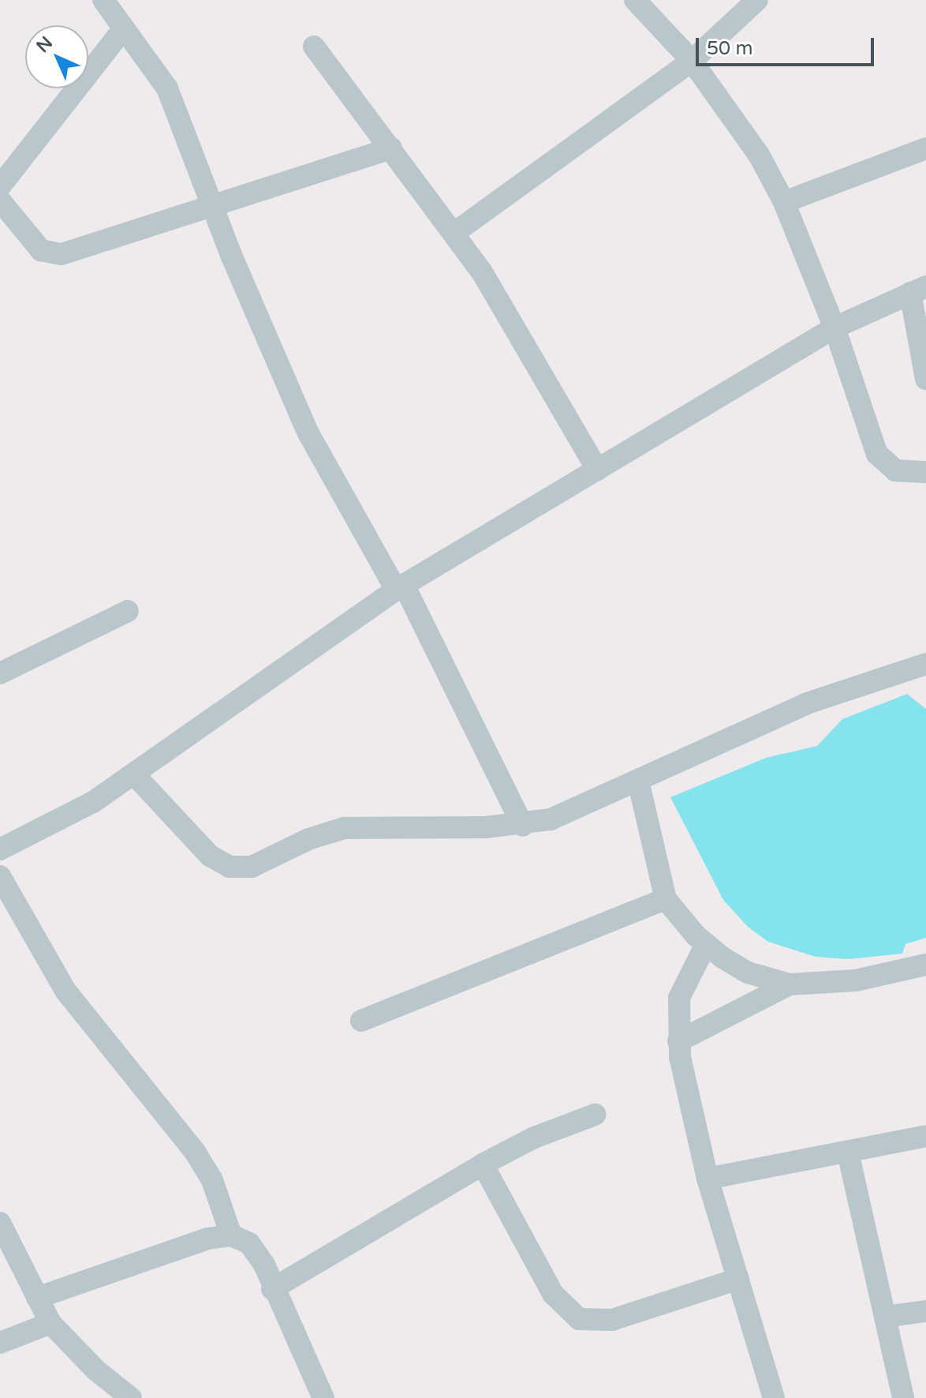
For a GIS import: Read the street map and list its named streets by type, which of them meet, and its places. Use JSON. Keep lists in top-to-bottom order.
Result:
{
  "scale_bar": "50 m",
  "north": "top left"
}
